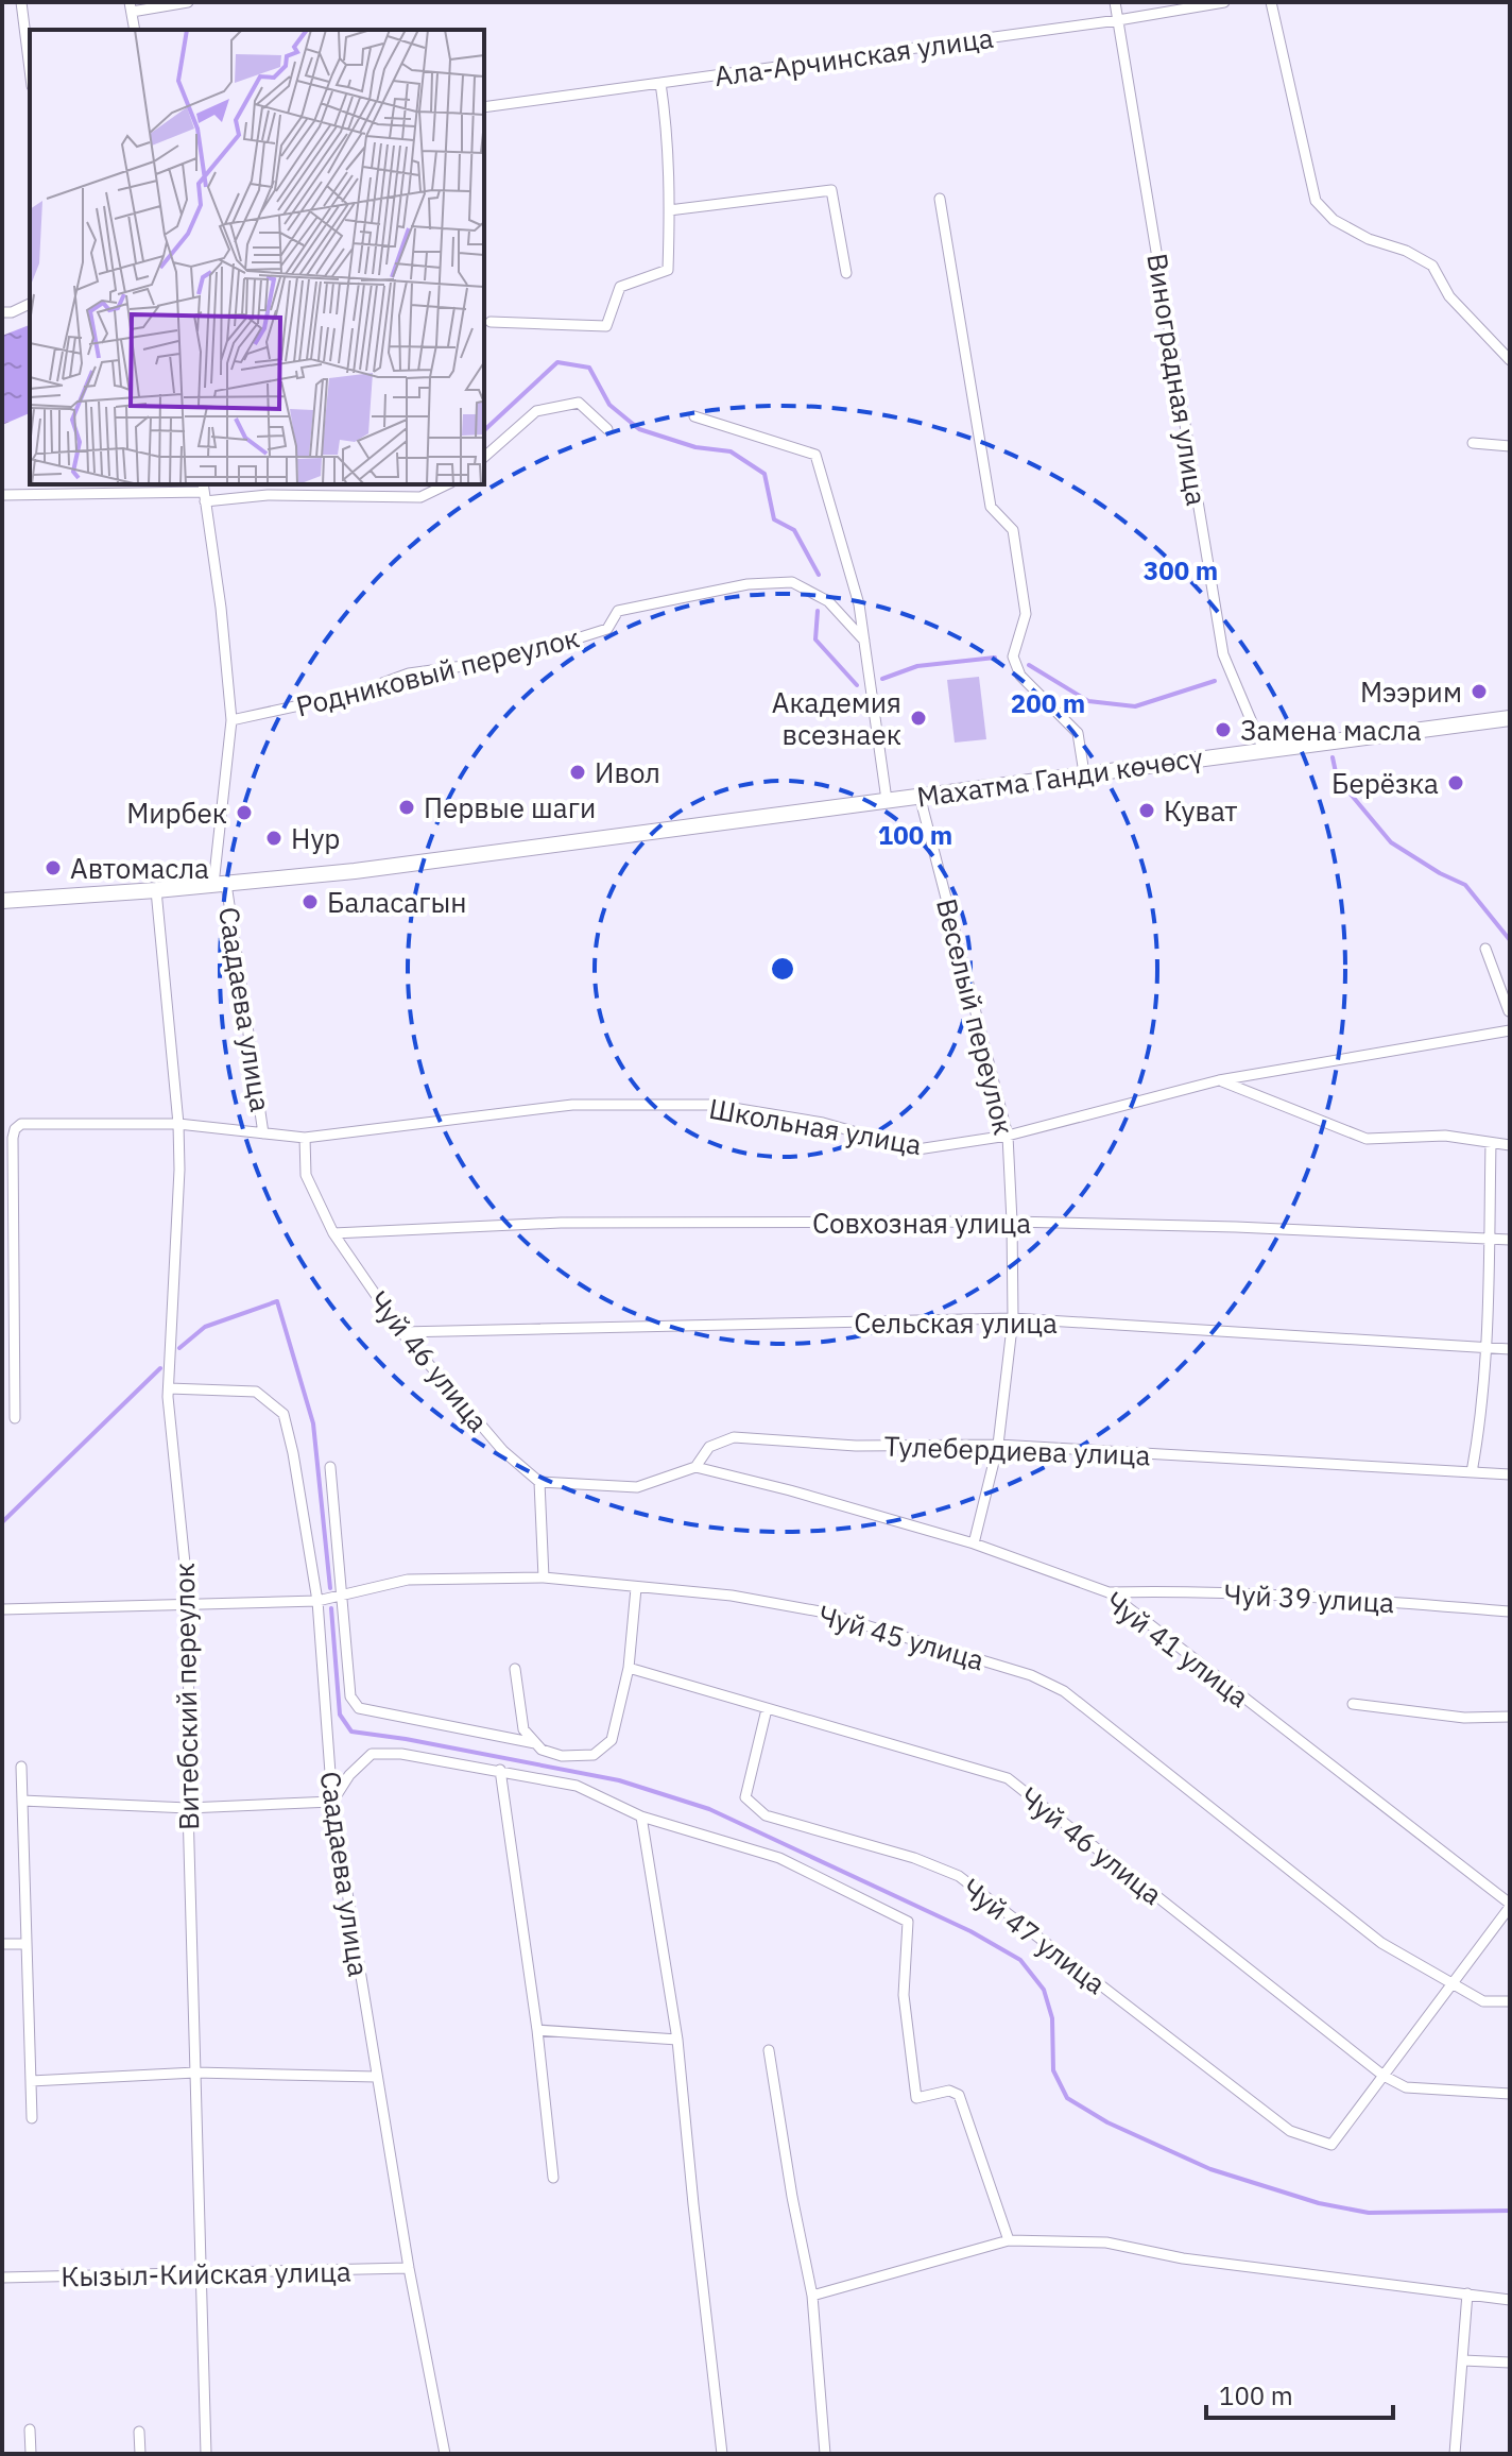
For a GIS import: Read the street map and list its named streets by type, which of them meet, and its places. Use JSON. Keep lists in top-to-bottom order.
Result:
{
  "streets": {
    "main road": ["Махатма Ганди көчөсү"],
    "street": [
      "Ала-Арчинская улица",
      "Виноградная улица",
      "Родниковый переулок",
      "Саадаева улица",
      "Веселый переулок",
      "Школьная улица",
      "Совхозная улица",
      "Сельская улица",
      "Чуй 46 улица",
      "Тулебердиева улица",
      "Чуй 39 улица",
      "Чуй 45 улица",
      "Чуй 41 улица",
      "Витебский переулок",
      "Чуй 47 улица",
      "Кызыл-Кийская улица"
    ]
  },
  "crossings": [
    ["Ала-Арчинская улица", "Виноградная улица"],
    ["Виноградная улица", "Махатма Ганди көчөсү"],
    ["Родниковый переулок", "Саадаева улица"],
    ["Махатма Ганди көчөсү", "Саадаева улица"],
    ["Махатма Ганди көчөсү", "Веселый переулок"],
    ["Махатма Ганди көчөсү", "Витебский переулок"],
    ["Саадаева улица", "Школьная улица"],
    ["Саадаева улица", "Чуй 45 улица"],
    ["Саадаева улица", "Витебский переулок"],
    ["Саадаева улица", "Кызыл-Кийская улица"],
    ["Веселый переулок", "Школьная улица"],
    ["Веселый переулок", "Совхозная улица"],
    ["Веселый переулок", "Сельская улица"],
    ["Веселый переулок", "Тулебердиева улица"],
    ["Веселый переулок", "Чуй 41 улица"],
    ["Школьная улица", "Чуй 46 улица"],
    ["Школьная улица", "Витебский переулок"],
    ["Совхозная улица", "Чуй 46 улица"],
    ["Сельская улица", "Чуй 46 улица"],
    ["Чуй 46 улица", "Тулебердиева улица"],
    ["Чуй 46 улица", "Чуй 47 улица"],
    ["Тулебердиева улица", "Чуй 41 улица"],
    ["Чуй 39 улица", "Чуй 41 улица"],
    ["Чуй 45 улица", "Витебский переулок"],
    ["Витебский переулок", "Кызыл-Кийская улица"]
  ],
  "places": [
    "Мээрим",
    "Академия всезнаек",
    "Замена масла",
    "Ивол",
    "Берёзка",
    "Первые шаги",
    "Куват",
    "Мирбек",
    "Нур",
    "Автомасла",
    "Баласагын"
  ],
  "scale_bar": "100 m",
  "rings": ["300 m", "200 m", "100 m"]
}
